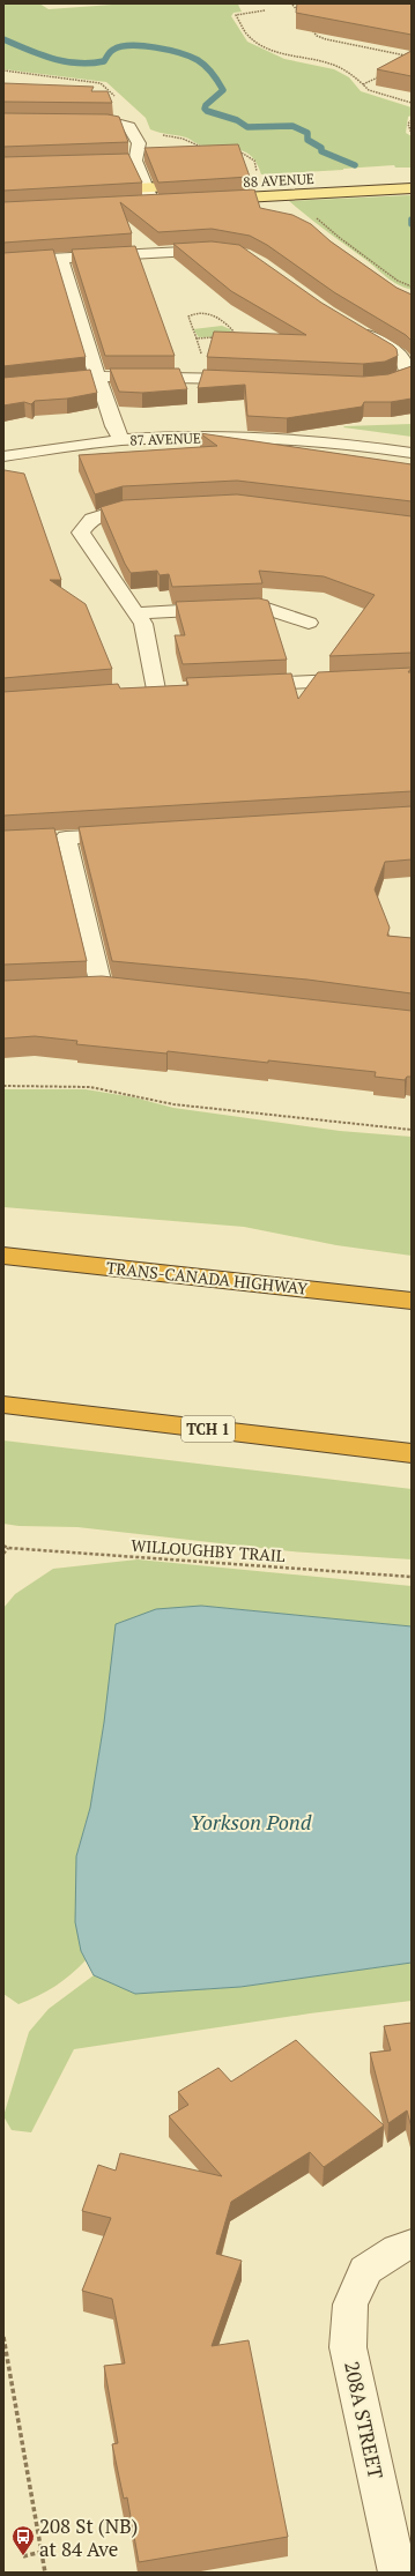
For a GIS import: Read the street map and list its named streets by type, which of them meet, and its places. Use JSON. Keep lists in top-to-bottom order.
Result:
{
  "streets": {
    "highway": ["TRANS-CANADA HIGHWAY", "TCH 1"],
    "main road": ["88 AVENUE"],
    "street": ["87 AVENUE", "208A STREET"],
    "path": ["WILLOUGHBY TRAIL"]
  },
  "water": ["Yorkson Pond"],
  "places": {
    "bus stop": ["208 St (NB) at 84 Ave"]
  }
}
